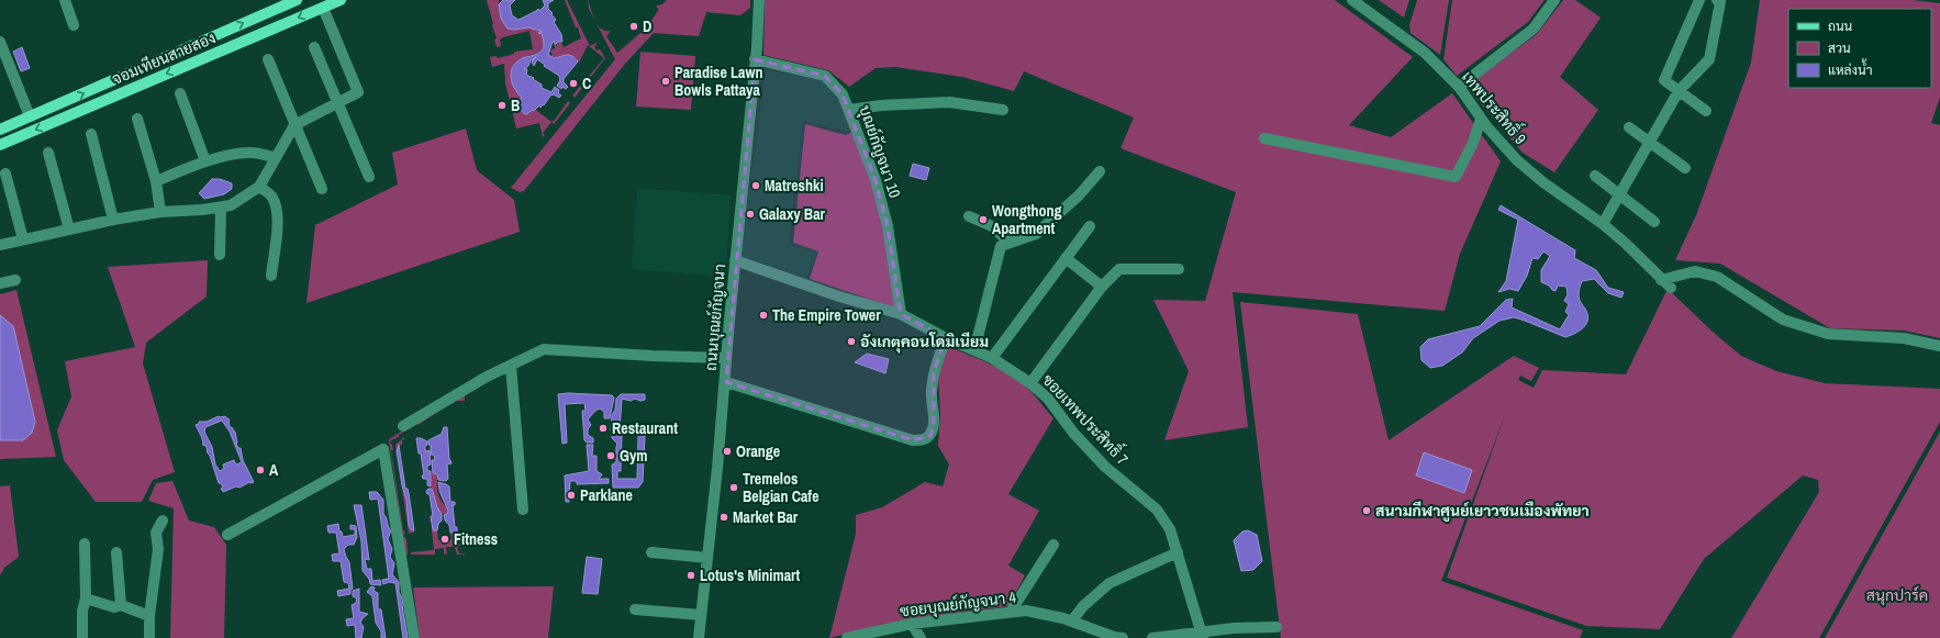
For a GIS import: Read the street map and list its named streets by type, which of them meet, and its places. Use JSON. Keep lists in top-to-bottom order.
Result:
{
  "streets": {
    "main road": ["จอมเทียนสายสอง"],
    "street": [
      "เทพประสิทธิ์ 9",
      "บุณย์กัญจนา 10",
      "ถนนบุณย์กัญจนา",
      "ซอยเทพประสิทธิ์ 7",
      "ซอยบุณย์กัญจนา 4"
    ]
  },
  "crossings": [
    ["บุณย์กัญจนา 10", "ถนนบุณย์กัญจนา"],
    ["บุณย์กัญจนา 10", "ซอยเทพประสิทธิ์ 7"],
    ["ถนนบุณย์กัญจนา", "ซอยเทพประสิทธิ์ 7"]
  ],
  "parks": ["สนุกปาร์ค"],
  "places": [
    "D",
    "Paradise Lawn Bowls Pattaya",
    "C",
    "B",
    "Matreshki",
    "Galaxy Bar",
    "Wongthong Apartment",
    "The Empire Tower",
    "อังเกตุคอนโดมิเนียม",
    "Restaurant",
    "Orange",
    "Gym",
    "A",
    "Tremelos Belgian Cafe",
    "Parklane",
    "สนามกีฬาศูนย์เยาวชนเมืองพัทยา",
    "Market Bar",
    "Fitness",
    "Lotus's Minimart"
  ],
  "legend": ["ถนน", "สวน", "แหล่งน้ำ"]
}
